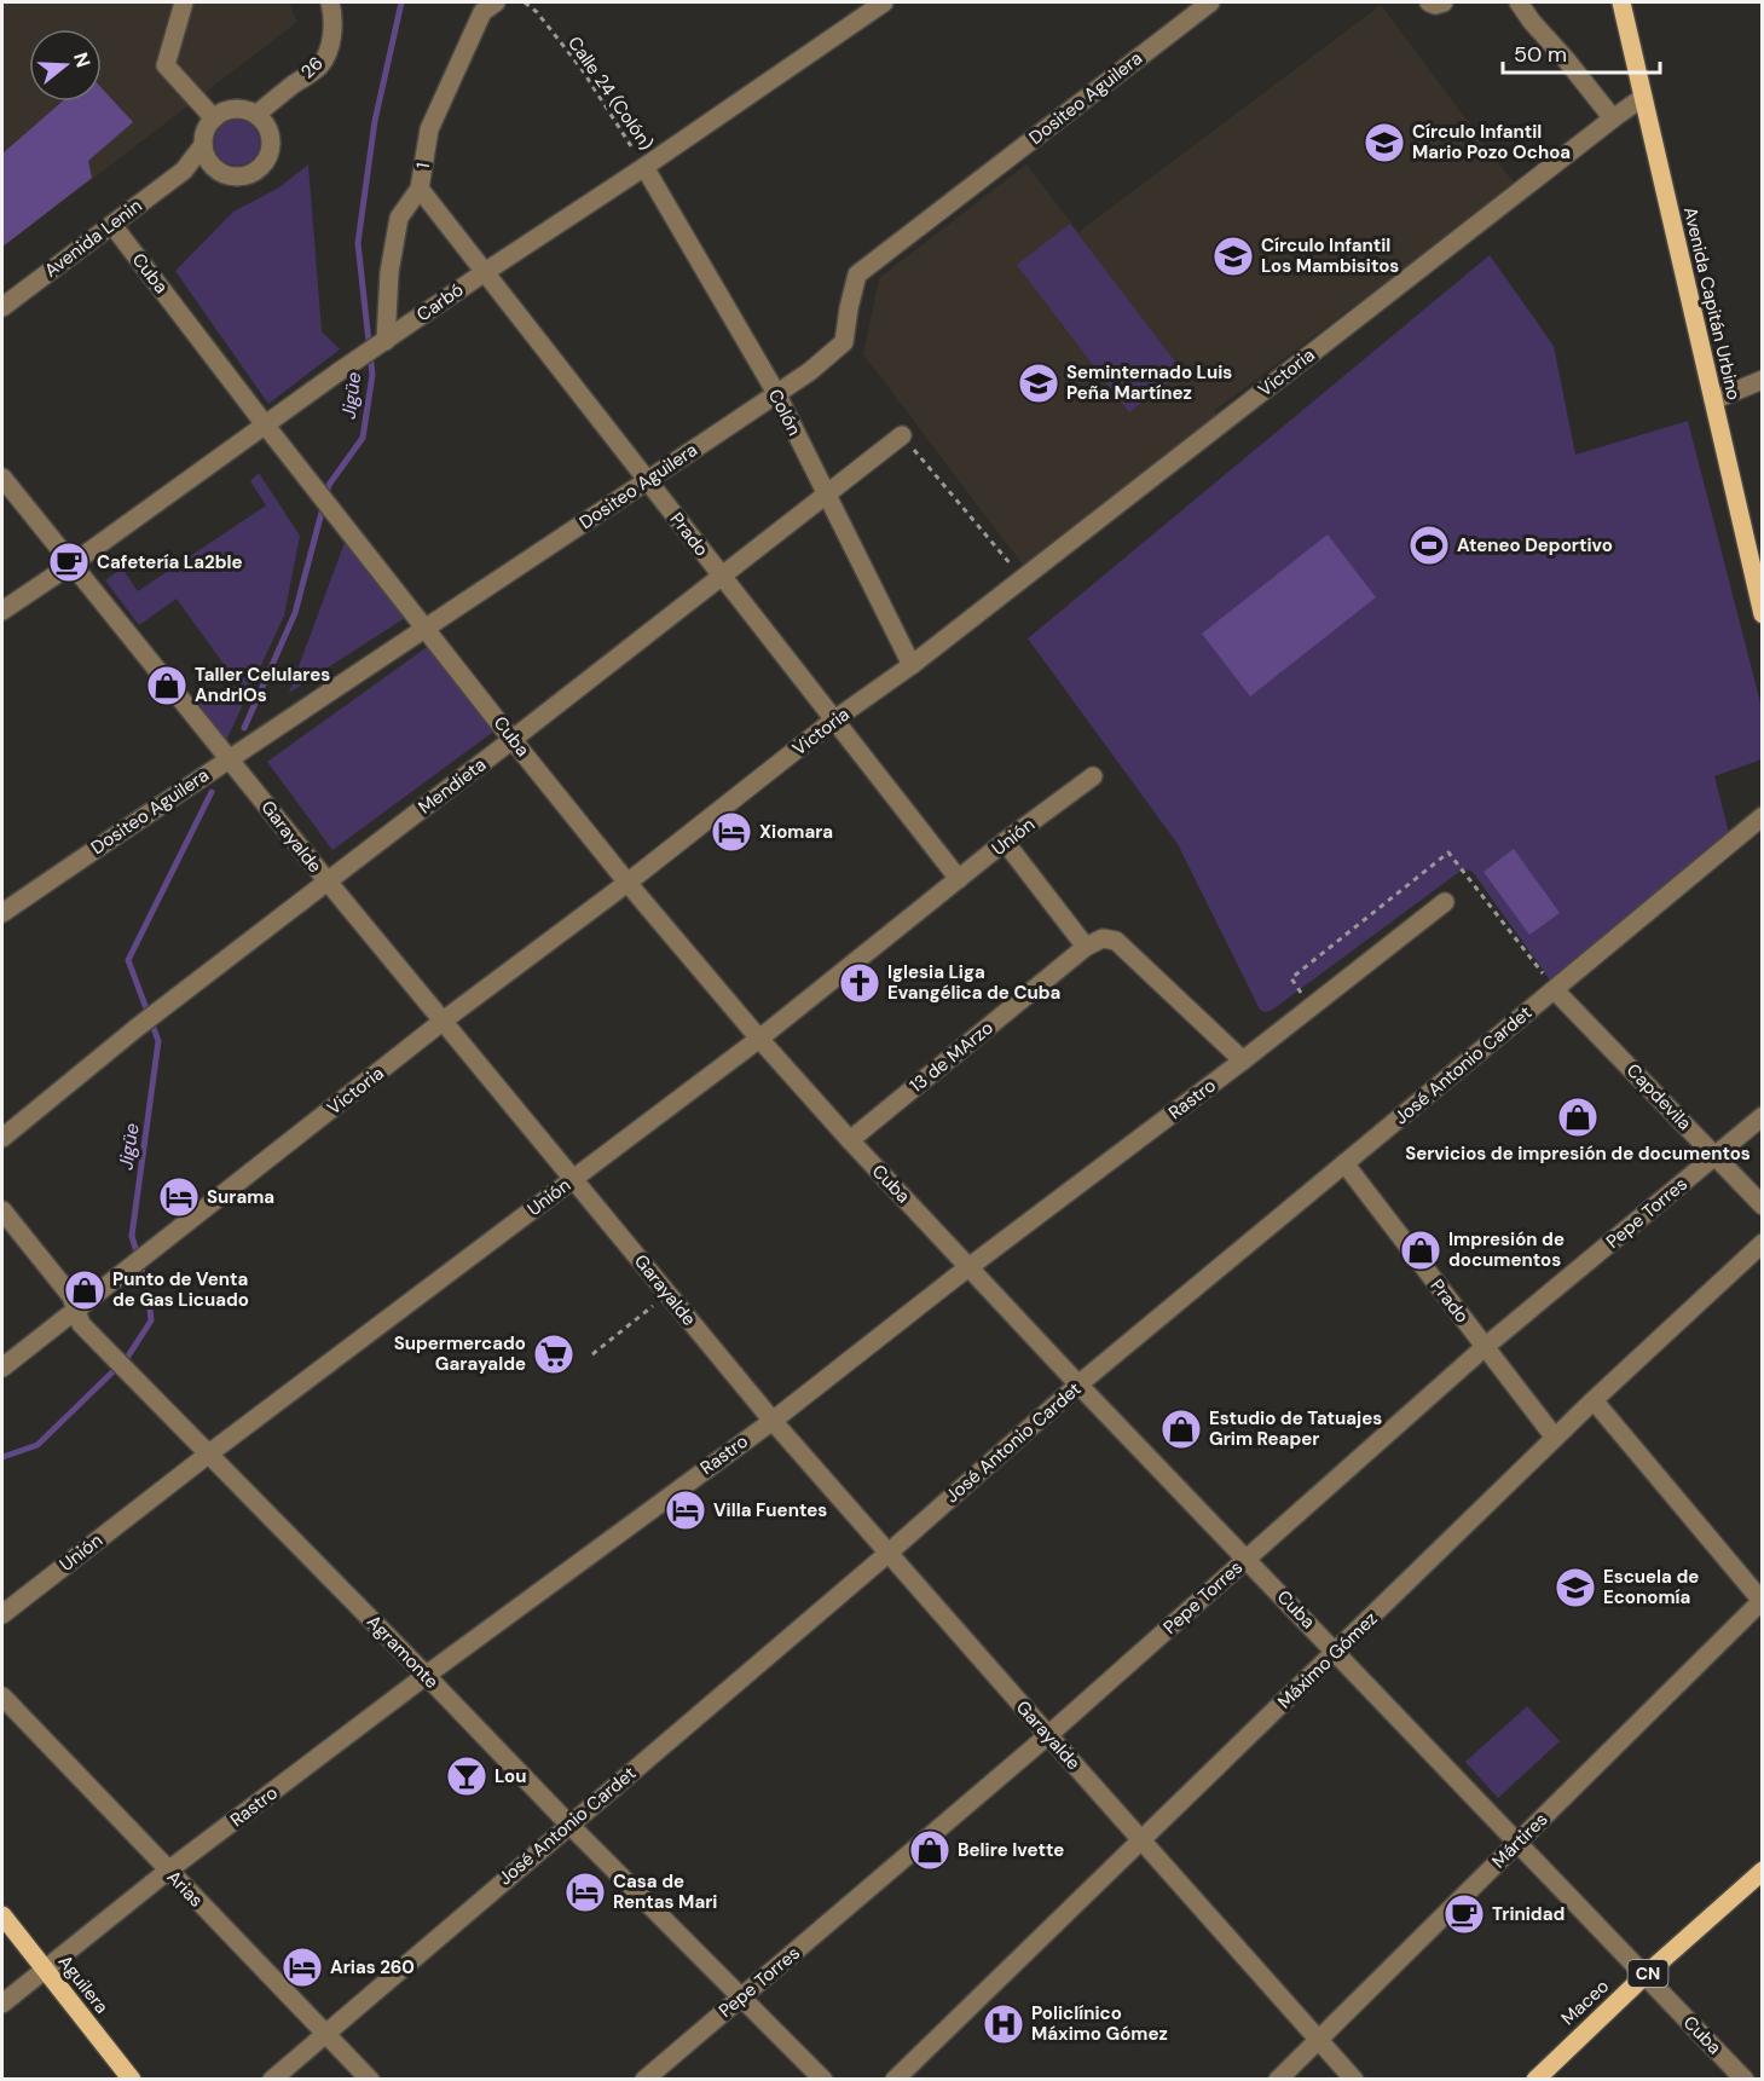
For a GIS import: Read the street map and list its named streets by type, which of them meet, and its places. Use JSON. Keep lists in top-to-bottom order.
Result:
{
  "streets": {
    "main road": [
      "Avenida Capitán Urbino",
      "CN",
      "Aguilera",
      "Maceo"
    ],
    "street": [
      "26",
      "Dositeo Aguilera",
      "1",
      "Avenida Lenin",
      "Cuba",
      "Carbó",
      "Victoria",
      "Colón",
      "Prado",
      "Mendieta",
      "Garayalde",
      "Unión",
      "13 de MArzo",
      "José Antonio Cardet",
      "Capdevila",
      "Rastro",
      "Pepe Torres",
      "Agramonte",
      "Máximo Gómez",
      "Mártires",
      "Arias"
    ],
    "path": ["Calle 24 (Colón)"]
  },
  "crossings": [
    ["26", "Avenida Lenin"],
    ["Calle 24 (Colón)", "Carbó"],
    ["Calle 24 (Colón)", "Colón"],
    ["Dositeo Aguilera", "Cuba"],
    ["Dositeo Aguilera", "Colón"],
    ["Dositeo Aguilera", "Prado"],
    ["Dositeo Aguilera", "Garayalde"],
    ["1", "Carbó"],
    ["1", "Prado"],
    ["Avenida Lenin", "Cuba"],
    ["Cuba", "Carbó"],
    ["Cuba", "Victoria"],
    ["Cuba", "Mendieta"],
    ["Cuba", "Unión"],
    ["Cuba", "13 de MArzo"],
    ["Cuba", "José Antonio Cardet"],
    ["Cuba", "Rastro"],
    ["Cuba", "Pepe Torres"],
    ["Cuba", "Máximo Gómez"],
    ["Cuba", "Mártires"],
    ["Cuba", "Maceo"],
    ["Carbó", "Colón"],
    ["Carbó", "Prado"],
    ["Carbó", "Garayalde"],
    ["Avenida Capitán Urbino", "Victoria"],
    ["Victoria", "Colón"],
    ["Victoria", "Prado"],
    ["Victoria", "Garayalde"],
    ["Victoria", "Agramonte"],
    ["Colón", "Mendieta"],
    ["Prado", "Mendieta"],
    ["Prado", "Unión"],
    ["Prado", "José Antonio Cardet"],
    ["Prado", "Pepe Torres"],
    ["Prado", "Máximo Gómez"],
    ["Mendieta", "Garayalde"],
    ["Garayalde", "Unión"],
    ["Garayalde", "José Antonio Cardet"],
    ["Garayalde", "Rastro"],
    ["Garayalde", "Pepe Torres"],
    ["Garayalde", "Máximo Gómez"],
    ["Garayalde", "Mártires"],
    ["Unión", "Agramonte"],
    ["José Antonio Cardet", "Capdevila"],
    ["José Antonio Cardet", "Agramonte"],
    ["José Antonio Cardet", "Arias"],
    ["Capdevila", "Pepe Torres"],
    ["Rastro", "Agramonte"],
    ["Rastro", "Arias"],
    ["Rastro", "Aguilera"],
    ["Pepe Torres", "Agramonte"]
  ],
  "water": ["Jigüe"],
  "places": {
    "school or university": [
      "Círculo Infantil Mario Pozo Ochoa",
      "Círculo Infantil Los Mambisitos",
      "Seminternado Luis Peña Martínez",
      "Escuela de Economía"
    ],
    "sports": ["Ateneo Deportivo"],
    "cafe": ["Cafetería La2ble", "Trinidad"],
    "shop": [
      "Taller Celulares AndrIOs",
      "Servicios de impresión de documentos",
      "Impresión de documentos",
      "Punto de Venta de Gas Licuado",
      "Estudio de Tatuajes Grim Reaper",
      "Belire Ivette"
    ],
    "hotel": [
      "Xiomara",
      "Surama",
      "Villa Fuentes",
      "Casa de Rentas Mari",
      "Arias 260"
    ],
    "church": ["Iglesia Liga Evangélica de Cuba"],
    "supermarket": ["Supermercado Garayalde"],
    "bar": ["Lou"],
    "hospital": ["Policlínico Máximo Gómez"]
  },
  "scale_bar": "50 m",
  "north": "right"
}
